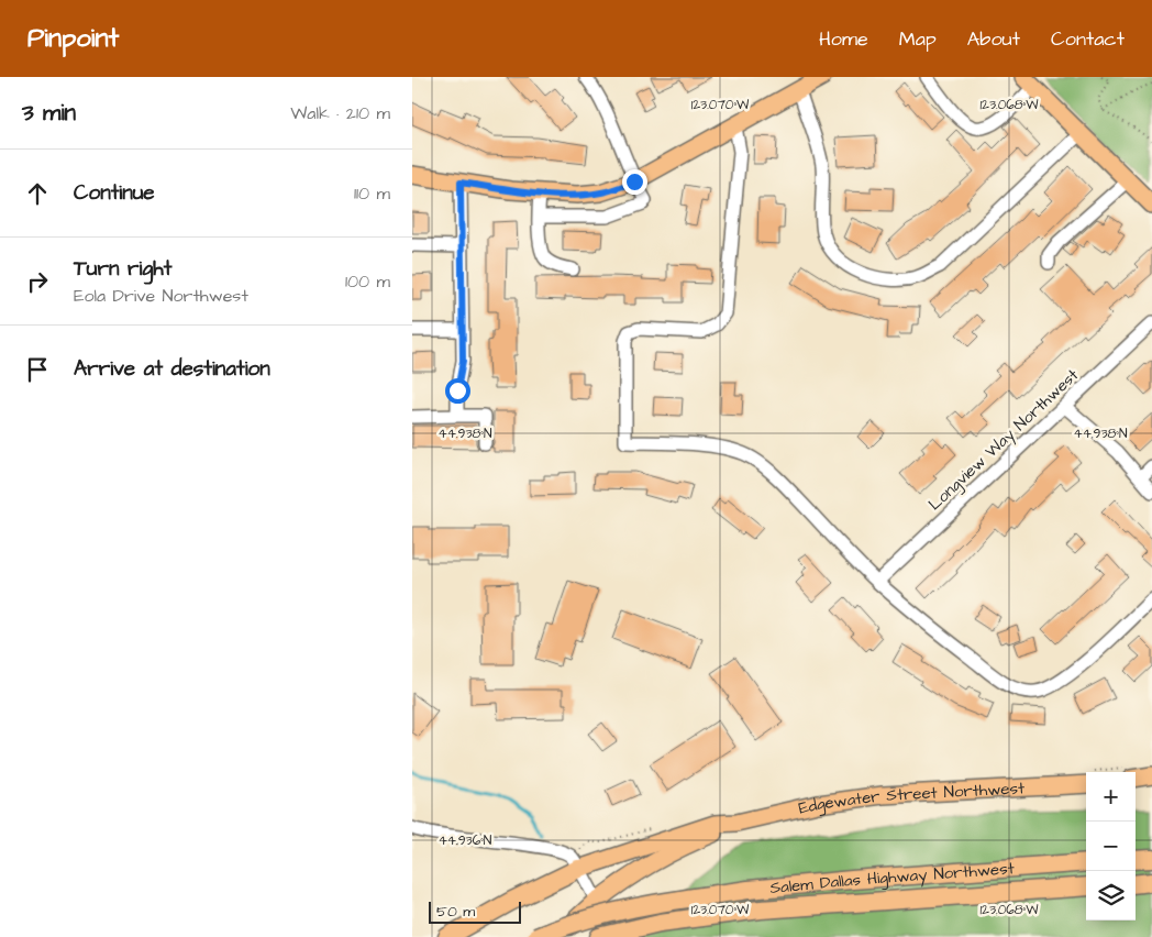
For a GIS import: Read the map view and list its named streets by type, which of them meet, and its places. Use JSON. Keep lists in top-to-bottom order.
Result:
{
  "streets": {
    "highway": ["Salem Dallas Highway Northwest"],
    "main road": ["Edgewater Street Northwest"],
    "street": ["Longview Way Northwest"]
  },
  "scale_bar": "50 m",
  "page": {
    "header": "Pinpoint",
    "nav": [
      "Home",
      "Map",
      "About",
      "Contact"
    ],
    "heading": ["3 min", "Walk · 210 m"],
    "list": [
      ["Continue", "110 m"],
      ["Turn right", "Eola Drive Northwest", "100 m"],
      "Arrive at destination"
    ],
    "map_buttons": ["+", "−"],
    "scale": "50 m"
  },
  "coordinates": [
    "123.070°W",
    "123.068°W",
    "44.938°N",
    "44.936°N"
  ]
}
